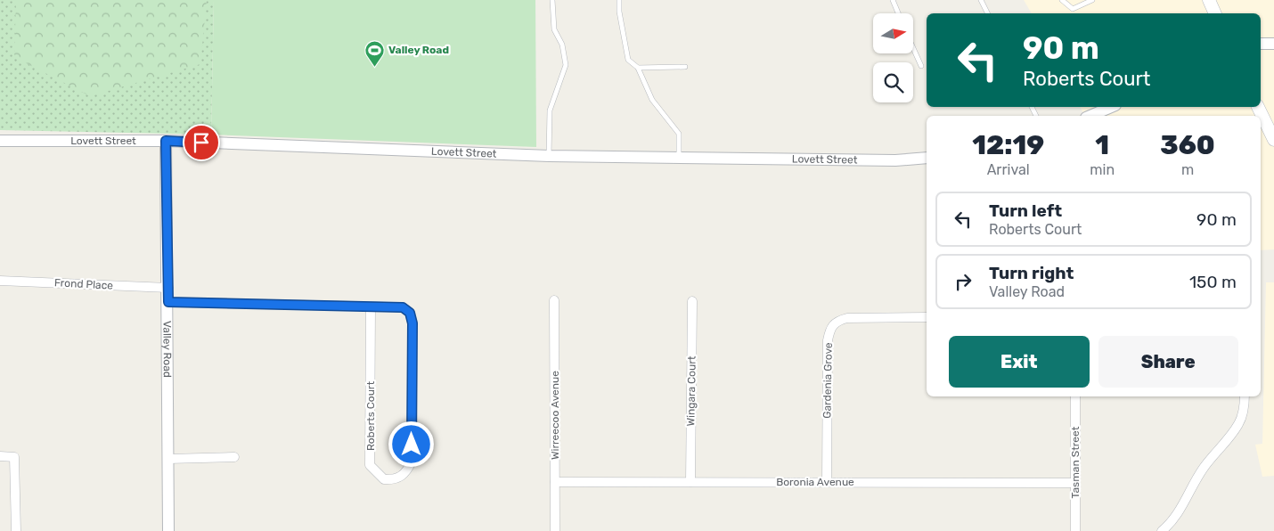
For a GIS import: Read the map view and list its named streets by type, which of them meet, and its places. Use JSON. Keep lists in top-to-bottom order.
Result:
{
  "streets": {
    "street": [
      "Lovett Street",
      "Frond Place",
      "Valley Road",
      "Gardenia Grove",
      "Wingara Court",
      "Wirreecoo Avenue",
      "Roberts Court",
      "Tasman Street",
      "Boronia Avenue"
    ]
  },
  "crossings": [
    ["Lovett Street", "Valley Road"],
    ["Frond Place", "Valley Road"],
    ["Valley Road", "Roberts Court"],
    ["Gardenia Grove", "Boronia Avenue"],
    ["Wingara Court", "Boronia Avenue"],
    ["Wirreecoo Avenue", "Boronia Avenue"],
    ["Tasman Street", "Boronia Avenue"]
  ],
  "places": {
    "sports": ["Valley Road"]
  },
  "north": "right",
  "page": {
    "turn": ["90 m", "Roberts Court"],
    "eta": [
      "12:19",
      "Arrival",
      "1",
      "min",
      "360",
      "m"
    ],
    "list": [
      {
        "name": "Turn left",
        "note": "Roberts Court",
        "value": "90 m"
      },
      {
        "name": "Turn right",
        "note": "Valley Road",
        "value": "150 m"
      }
    ],
    "buttons": ["Exit", "Share"]
  }
}
